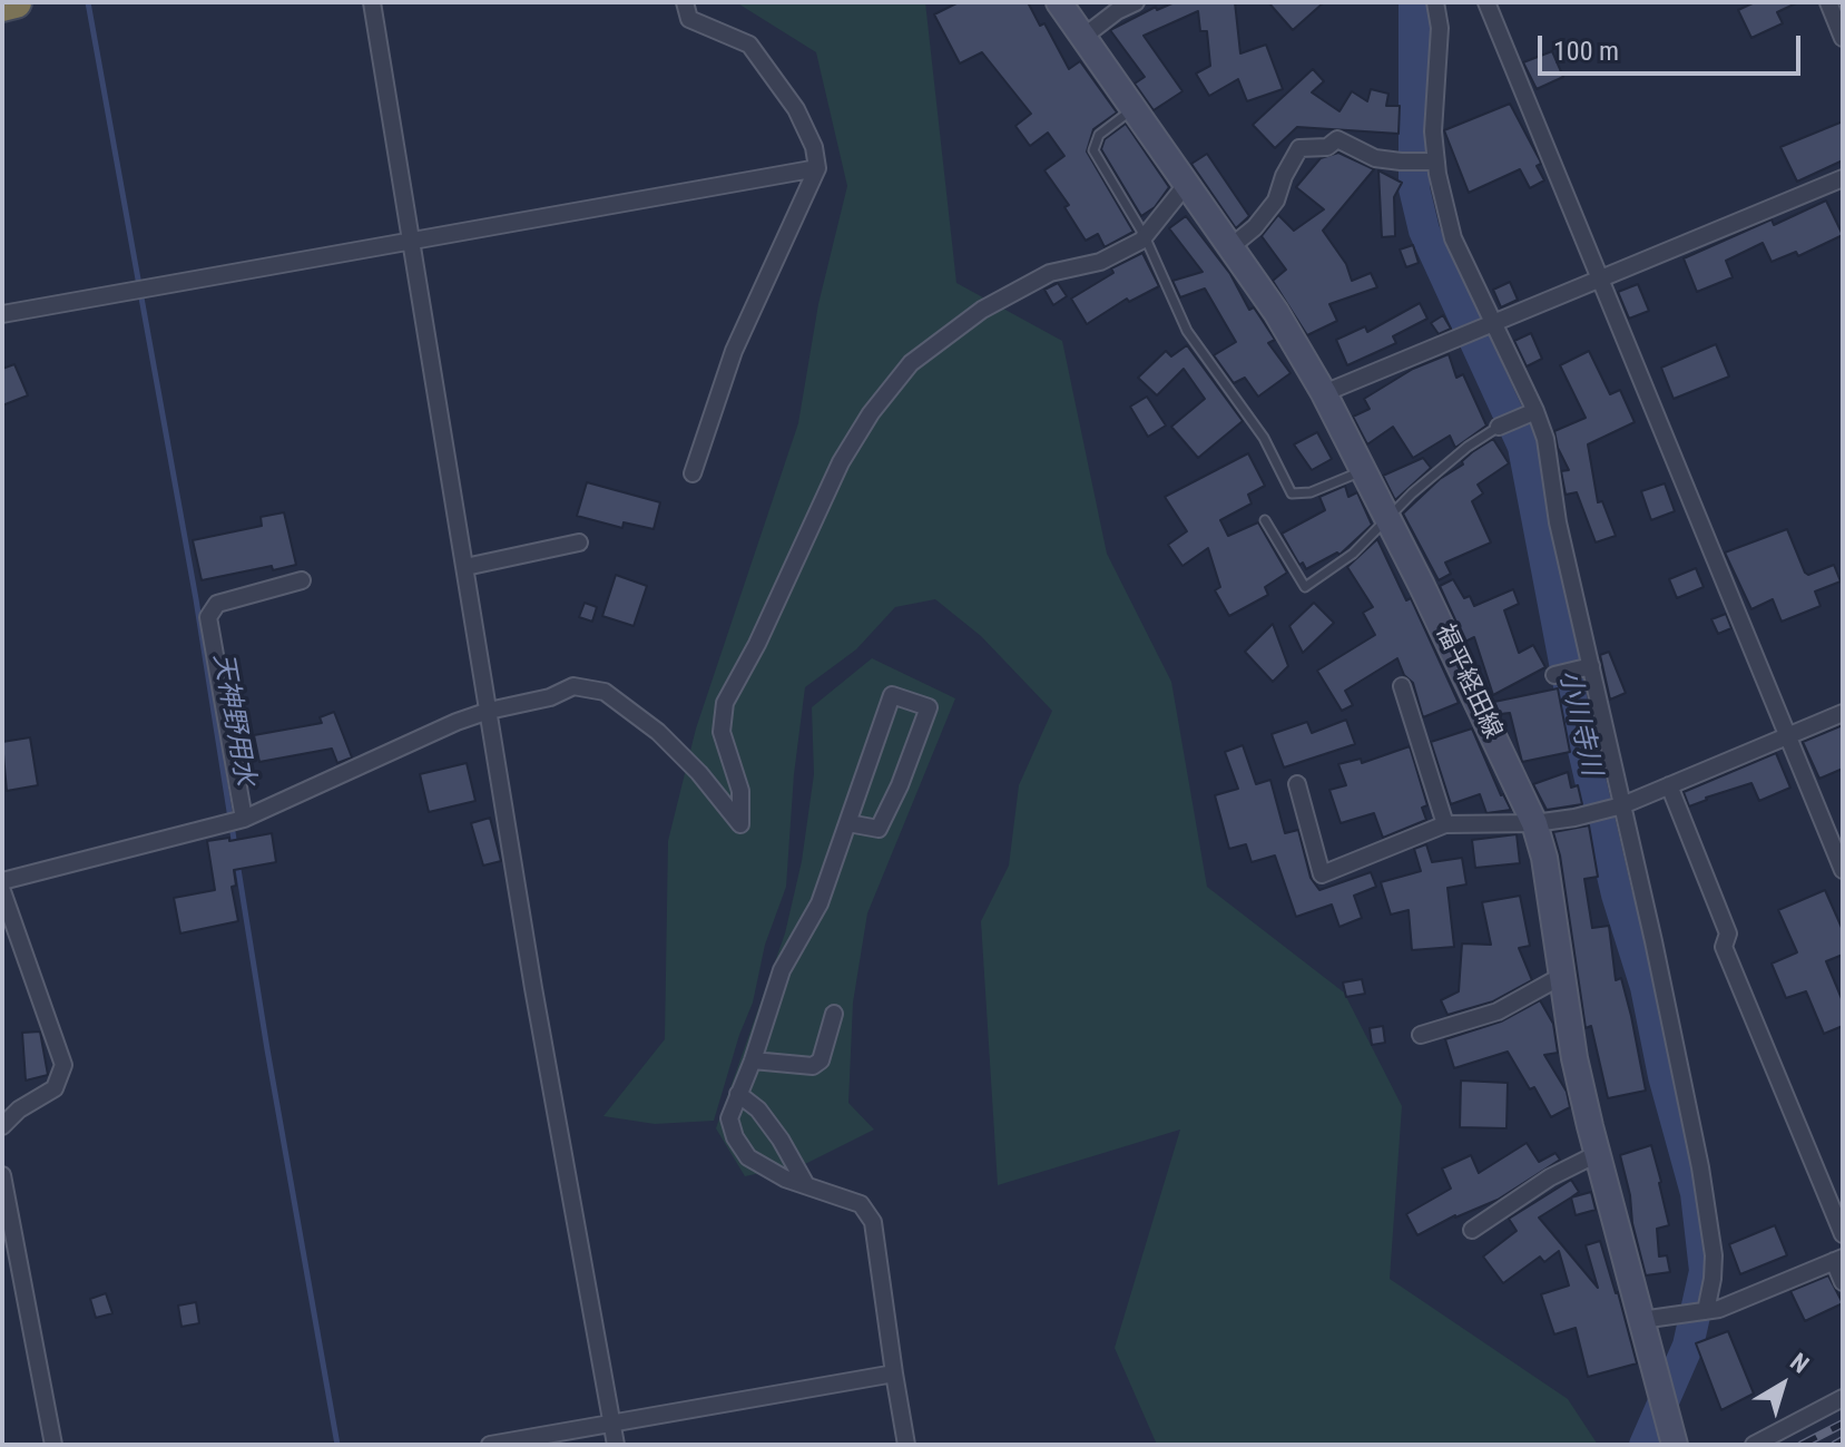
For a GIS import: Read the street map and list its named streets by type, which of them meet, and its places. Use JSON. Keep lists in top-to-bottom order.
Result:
{
  "streets": {
    "main road": ["福平経田線"]
  },
  "water": ["天神野用水", "小川寺川"],
  "scale_bar": "100 m",
  "north": "top right"
}
